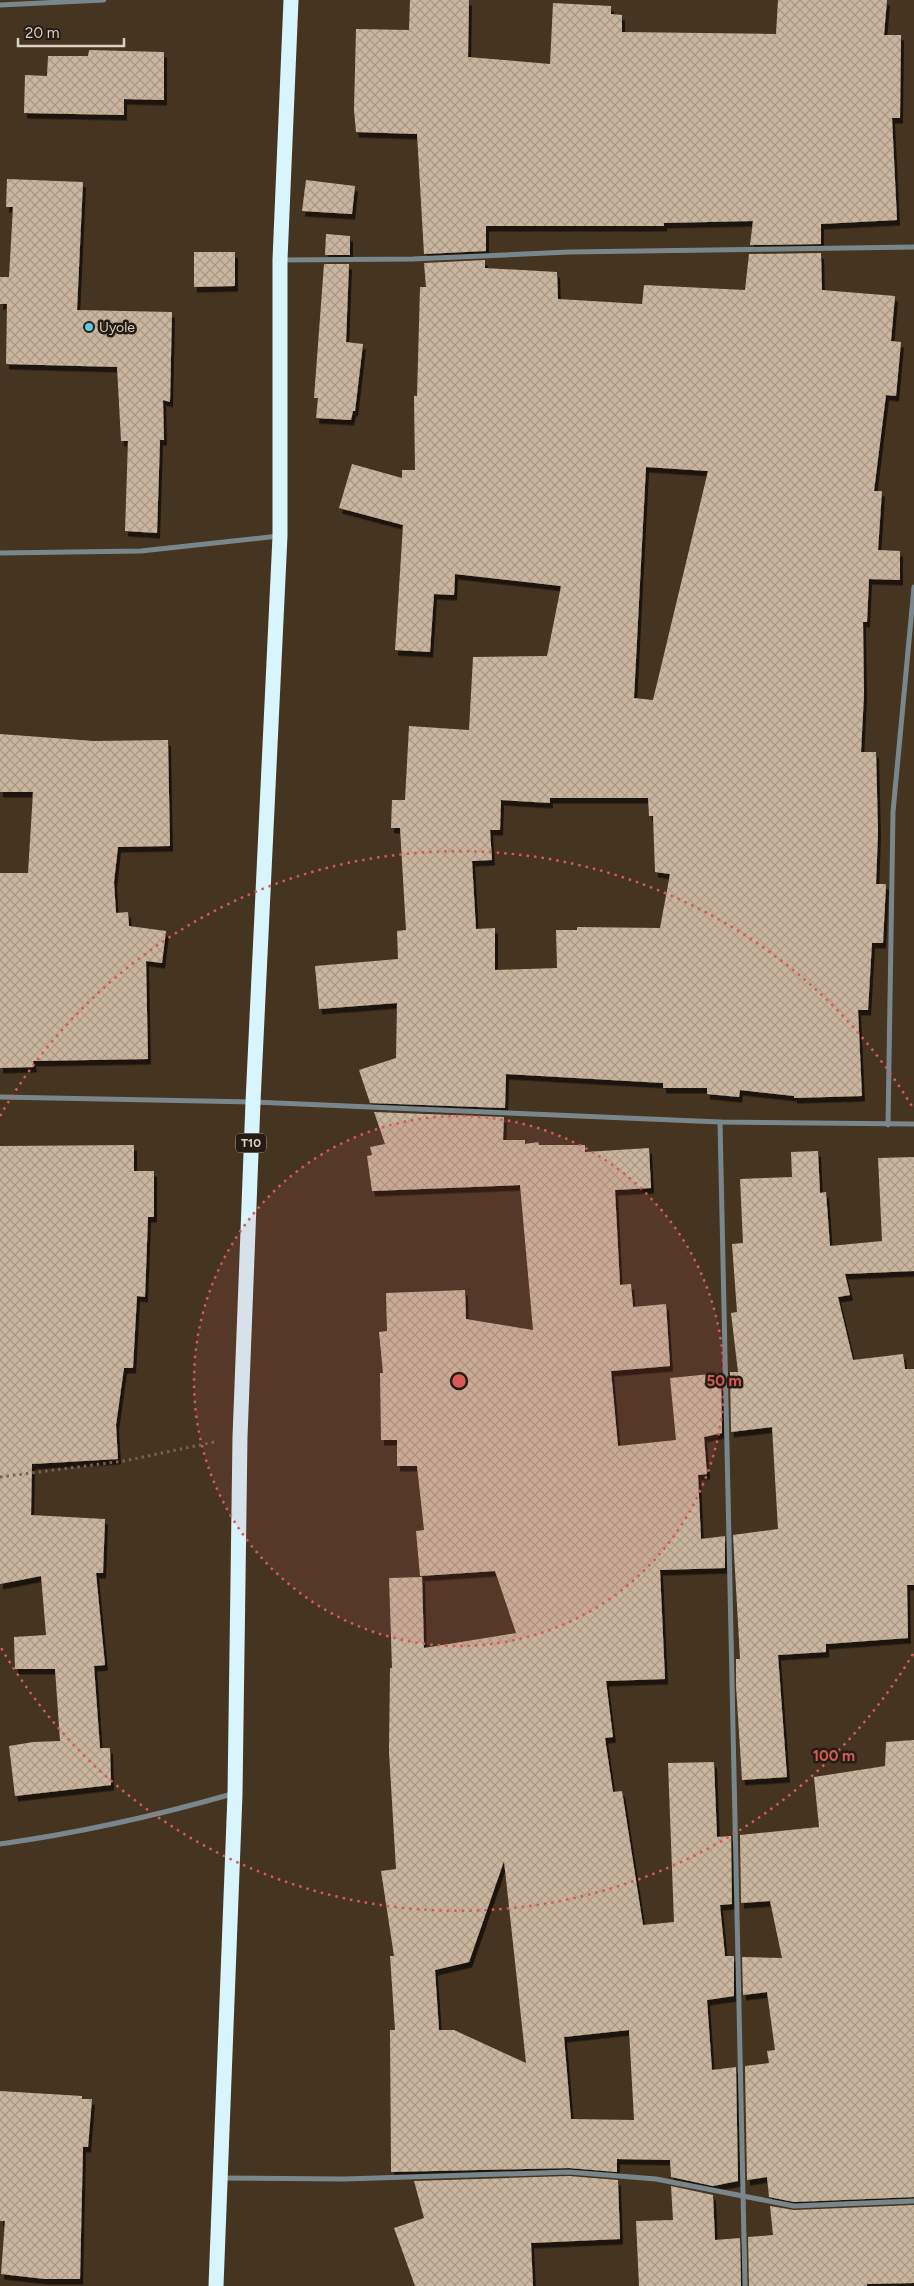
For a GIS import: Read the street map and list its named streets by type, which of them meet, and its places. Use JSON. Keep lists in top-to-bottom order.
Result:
{
  "streets": {
    "highway": ["T10"]
  },
  "places": ["Uyole"],
  "scale_bar": "20 m",
  "rings": ["50 m", "100 m"]
}
